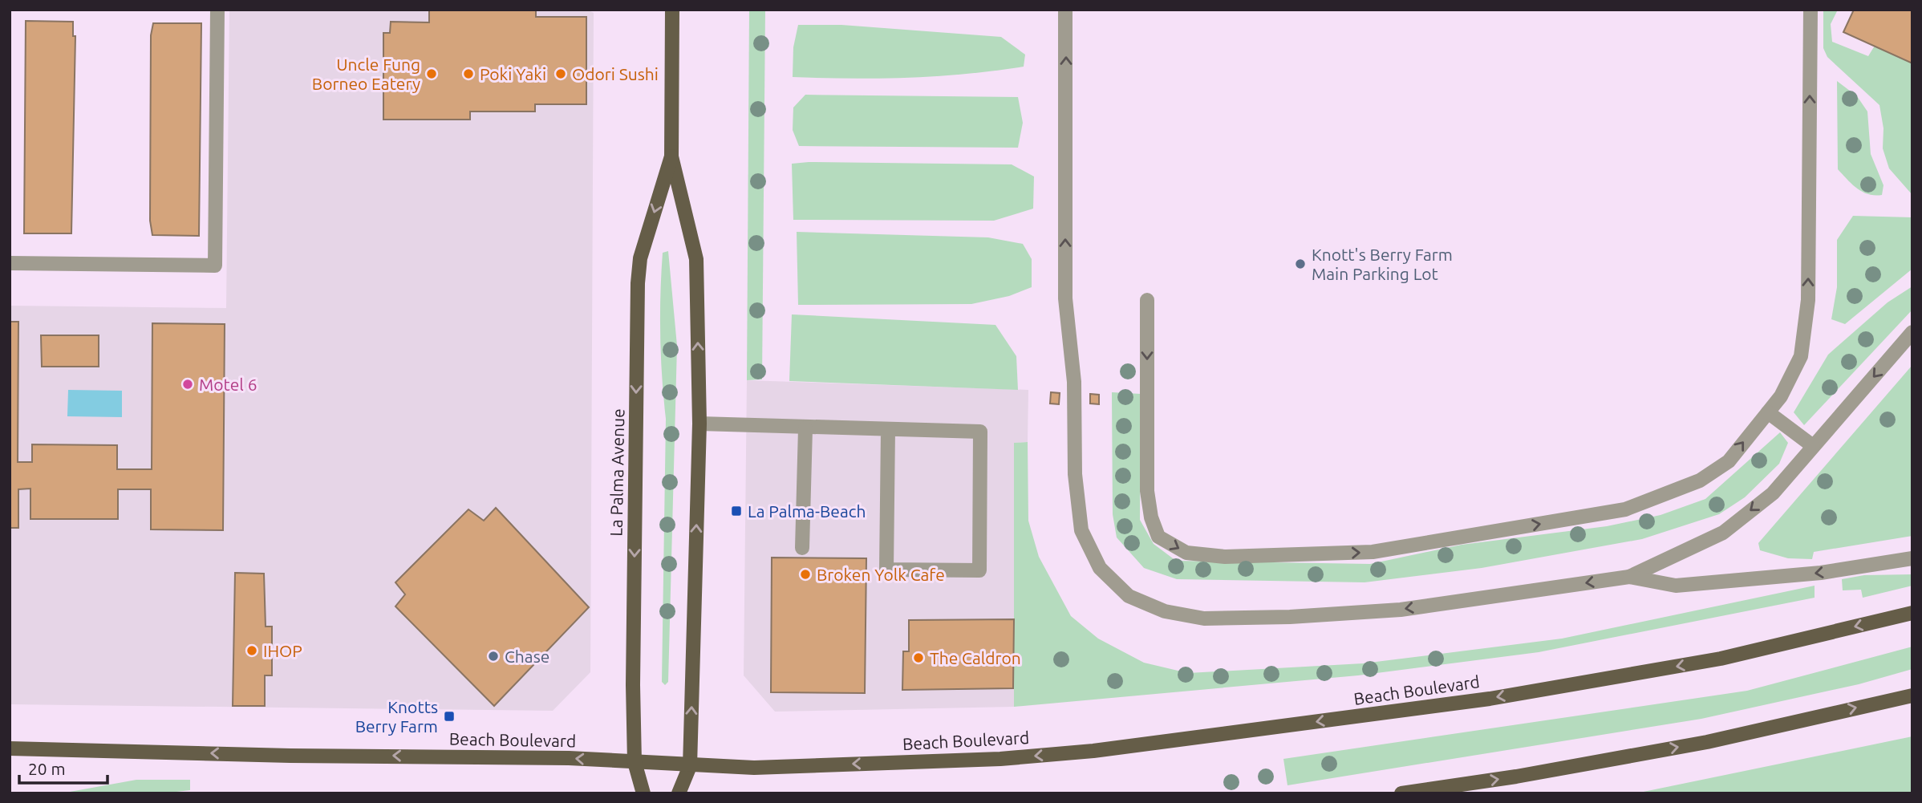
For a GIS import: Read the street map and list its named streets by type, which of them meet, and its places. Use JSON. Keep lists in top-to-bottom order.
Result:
{
  "streets": {
    "main road": ["La Palma Avenue", "Beach Boulevard"]
  },
  "crossings": [
    ["La Palma Avenue", "Beach Boulevard"]
  ],
  "one_way": ["Beach Boulevard"],
  "places": {
    "other": [
      "Uncle Fung Borneo Eatery",
      "Poki Yaki",
      "Odori Sushi",
      "Knott's Berry Farm Main Parking Lot",
      "Motel 6",
      "Broken Yolk Cafe",
      "IHOP",
      "Chase",
      "The Caldron"
    ],
    "transit": ["La Palma-Beach", "Knotts Berry Farm"]
  },
  "scale_bar": "20 m"
}
